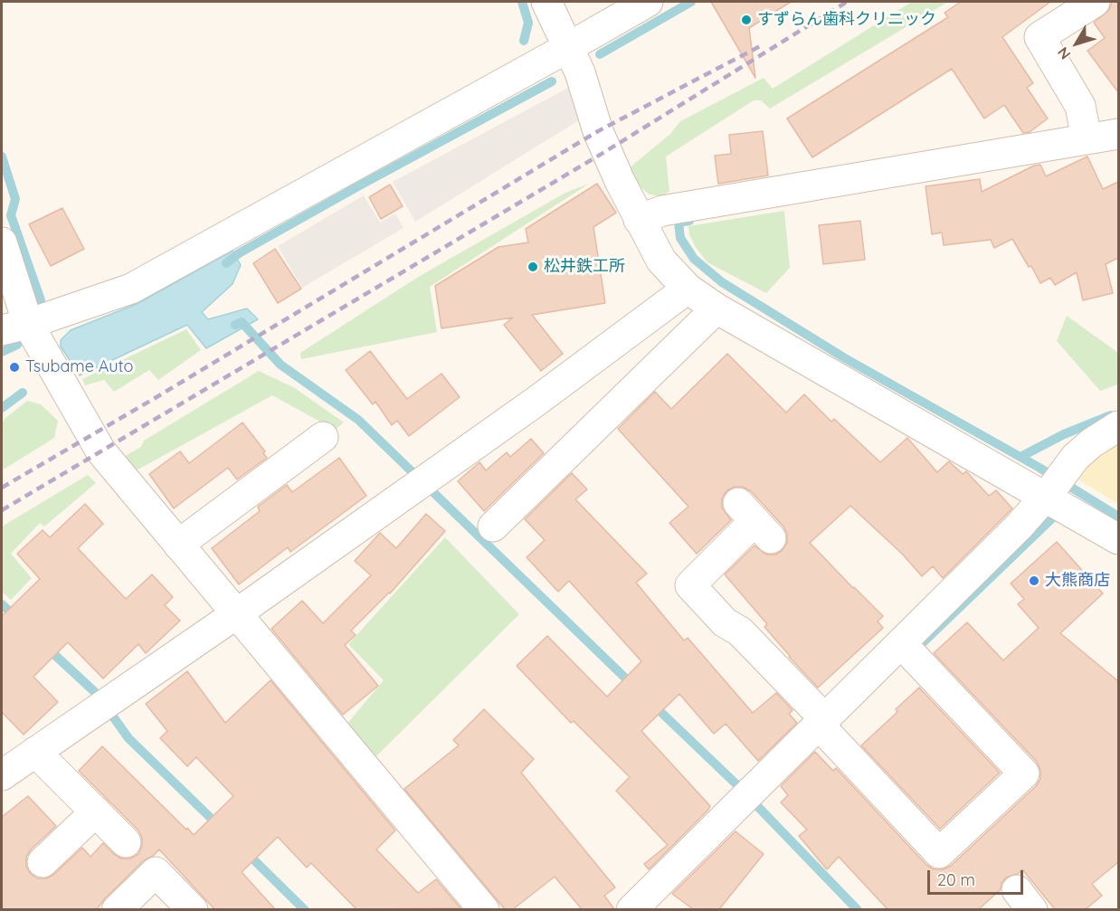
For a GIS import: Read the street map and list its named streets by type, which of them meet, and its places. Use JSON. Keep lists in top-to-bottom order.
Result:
{
  "places": [
    "すずらん歯科クリニック",
    "松井鉄工所",
    "Tsubame Auto",
    "大熊商店"
  ],
  "scale_bar": "20 m",
  "north": "bottom left"
}
